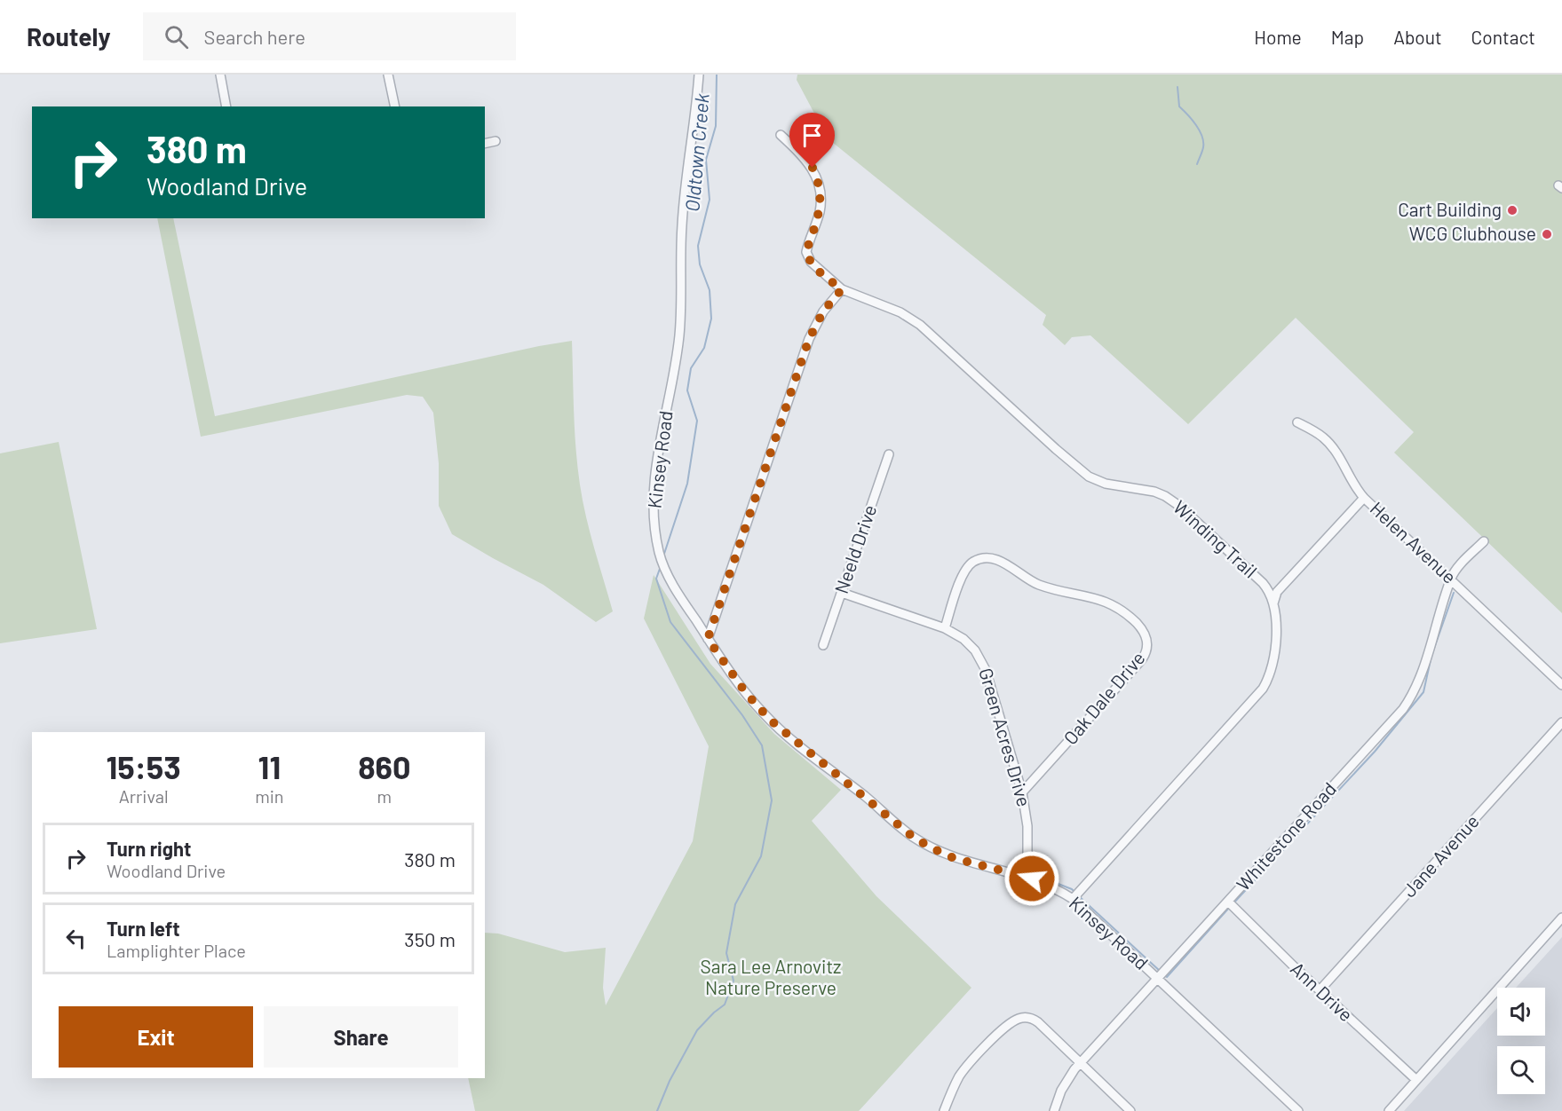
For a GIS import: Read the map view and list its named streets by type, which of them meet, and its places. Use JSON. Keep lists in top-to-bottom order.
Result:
{
  "streets": {
    "street": [
      "Kinsey Road",
      "Winding Trail",
      "Helen Avenue",
      "Neeld Drive",
      "Oak Dale Drive",
      "Green Acres Drive",
      "Whitestone Road",
      "Jane Avenue",
      "Ann Drive"
    ]
  },
  "crossings": [
    ["Kinsey Road", "Winding Trail"],
    ["Kinsey Road", "Green Acres Drive"],
    ["Kinsey Road", "Whitestone Road"],
    ["Winding Trail", "Helen Avenue"],
    ["Helen Avenue", "Whitestone Road"],
    ["Neeld Drive", "Green Acres Drive"],
    ["Oak Dale Drive", "Green Acres Drive"],
    ["Whitestone Road", "Ann Drive"],
    ["Jane Avenue", "Ann Drive"]
  ],
  "water": ["Oldtown Creek"],
  "parks": ["Sara Lee Arnovitz Nature Preserve"],
  "places": ["Cart Building", "WCG Clubhouse"],
  "page": {
    "header": "Routely",
    "search": "Search here",
    "nav": [
      "Home",
      "Map",
      "About",
      "Contact"
    ],
    "turn": ["380 m", "Woodland Drive"],
    "eta": [
      "15:53",
      "Arrival",
      "11",
      "min",
      "860",
      "m"
    ],
    "list": [
      {
        "name": "Turn right",
        "note": "Woodland Drive",
        "value": "380 m"
      },
      {
        "name": "Turn left",
        "note": "Lamplighter Place",
        "value": "350 m"
      }
    ],
    "buttons": ["Exit", "Share"]
  }
}
